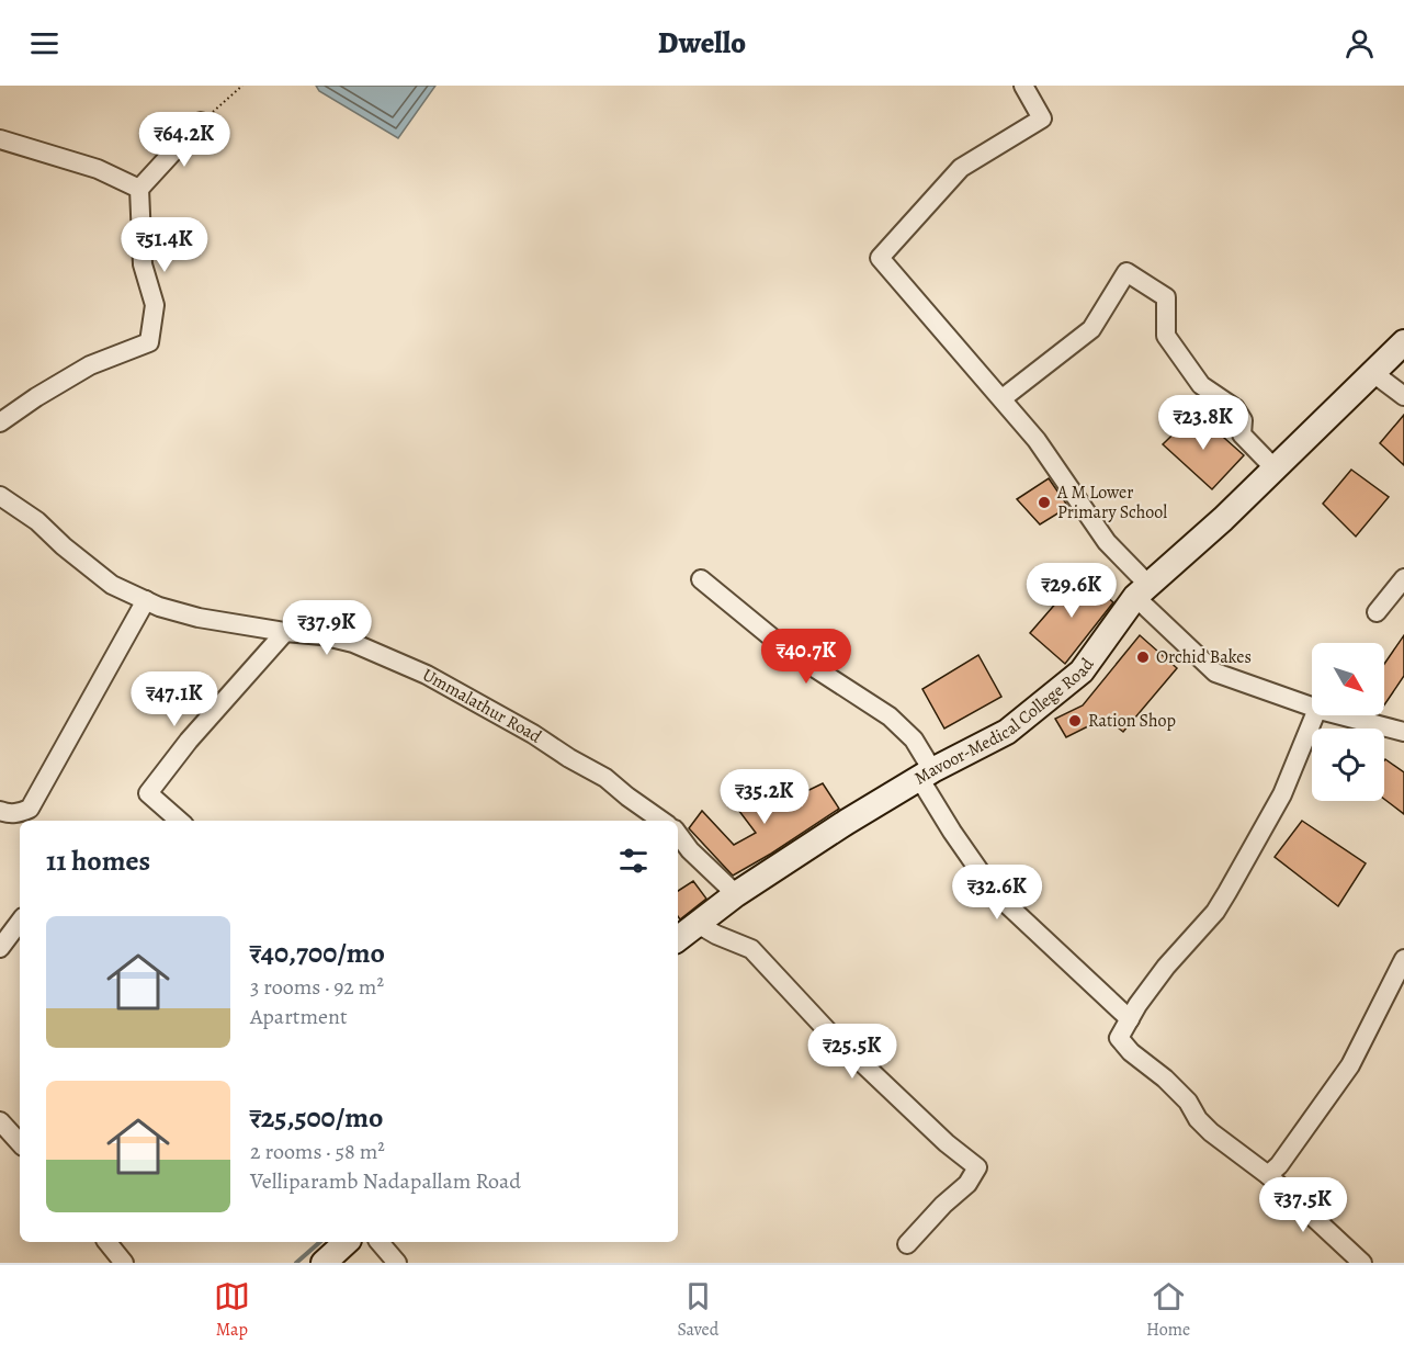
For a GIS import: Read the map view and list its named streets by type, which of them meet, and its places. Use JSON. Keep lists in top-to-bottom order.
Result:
{
  "streets": {
    "main road": ["Mavoor-Medical College Road"],
    "street": ["Ummalathur Road"]
  },
  "places": ["A M Lower Primary School", "Orchid Bakes", "Ration Shop"],
  "north": "bottom right",
  "page": {
    "header": "Dwello",
    "price": [
      "₹64.2K",
      "₹51.4K",
      "₹23.8K",
      "₹29.6K",
      "₹37.9K",
      "₹40.7K",
      "₹47.1K",
      "₹35.2K",
      "₹32.6K",
      "₹25.5K",
      "₹37.5K"
    ],
    "heading": "11 homes",
    "list": [
      {
        "name": "₹40,700/mo",
        "note": "3 rooms · 92 m² · Apartment"
      },
      {
        "name": "₹25,500/mo",
        "note": "2 rooms · 58 m² · Velliparamb Nadapallam Road"
      }
    ],
    "tabs": ["Map", "Saved", "Home"]
  }
}
